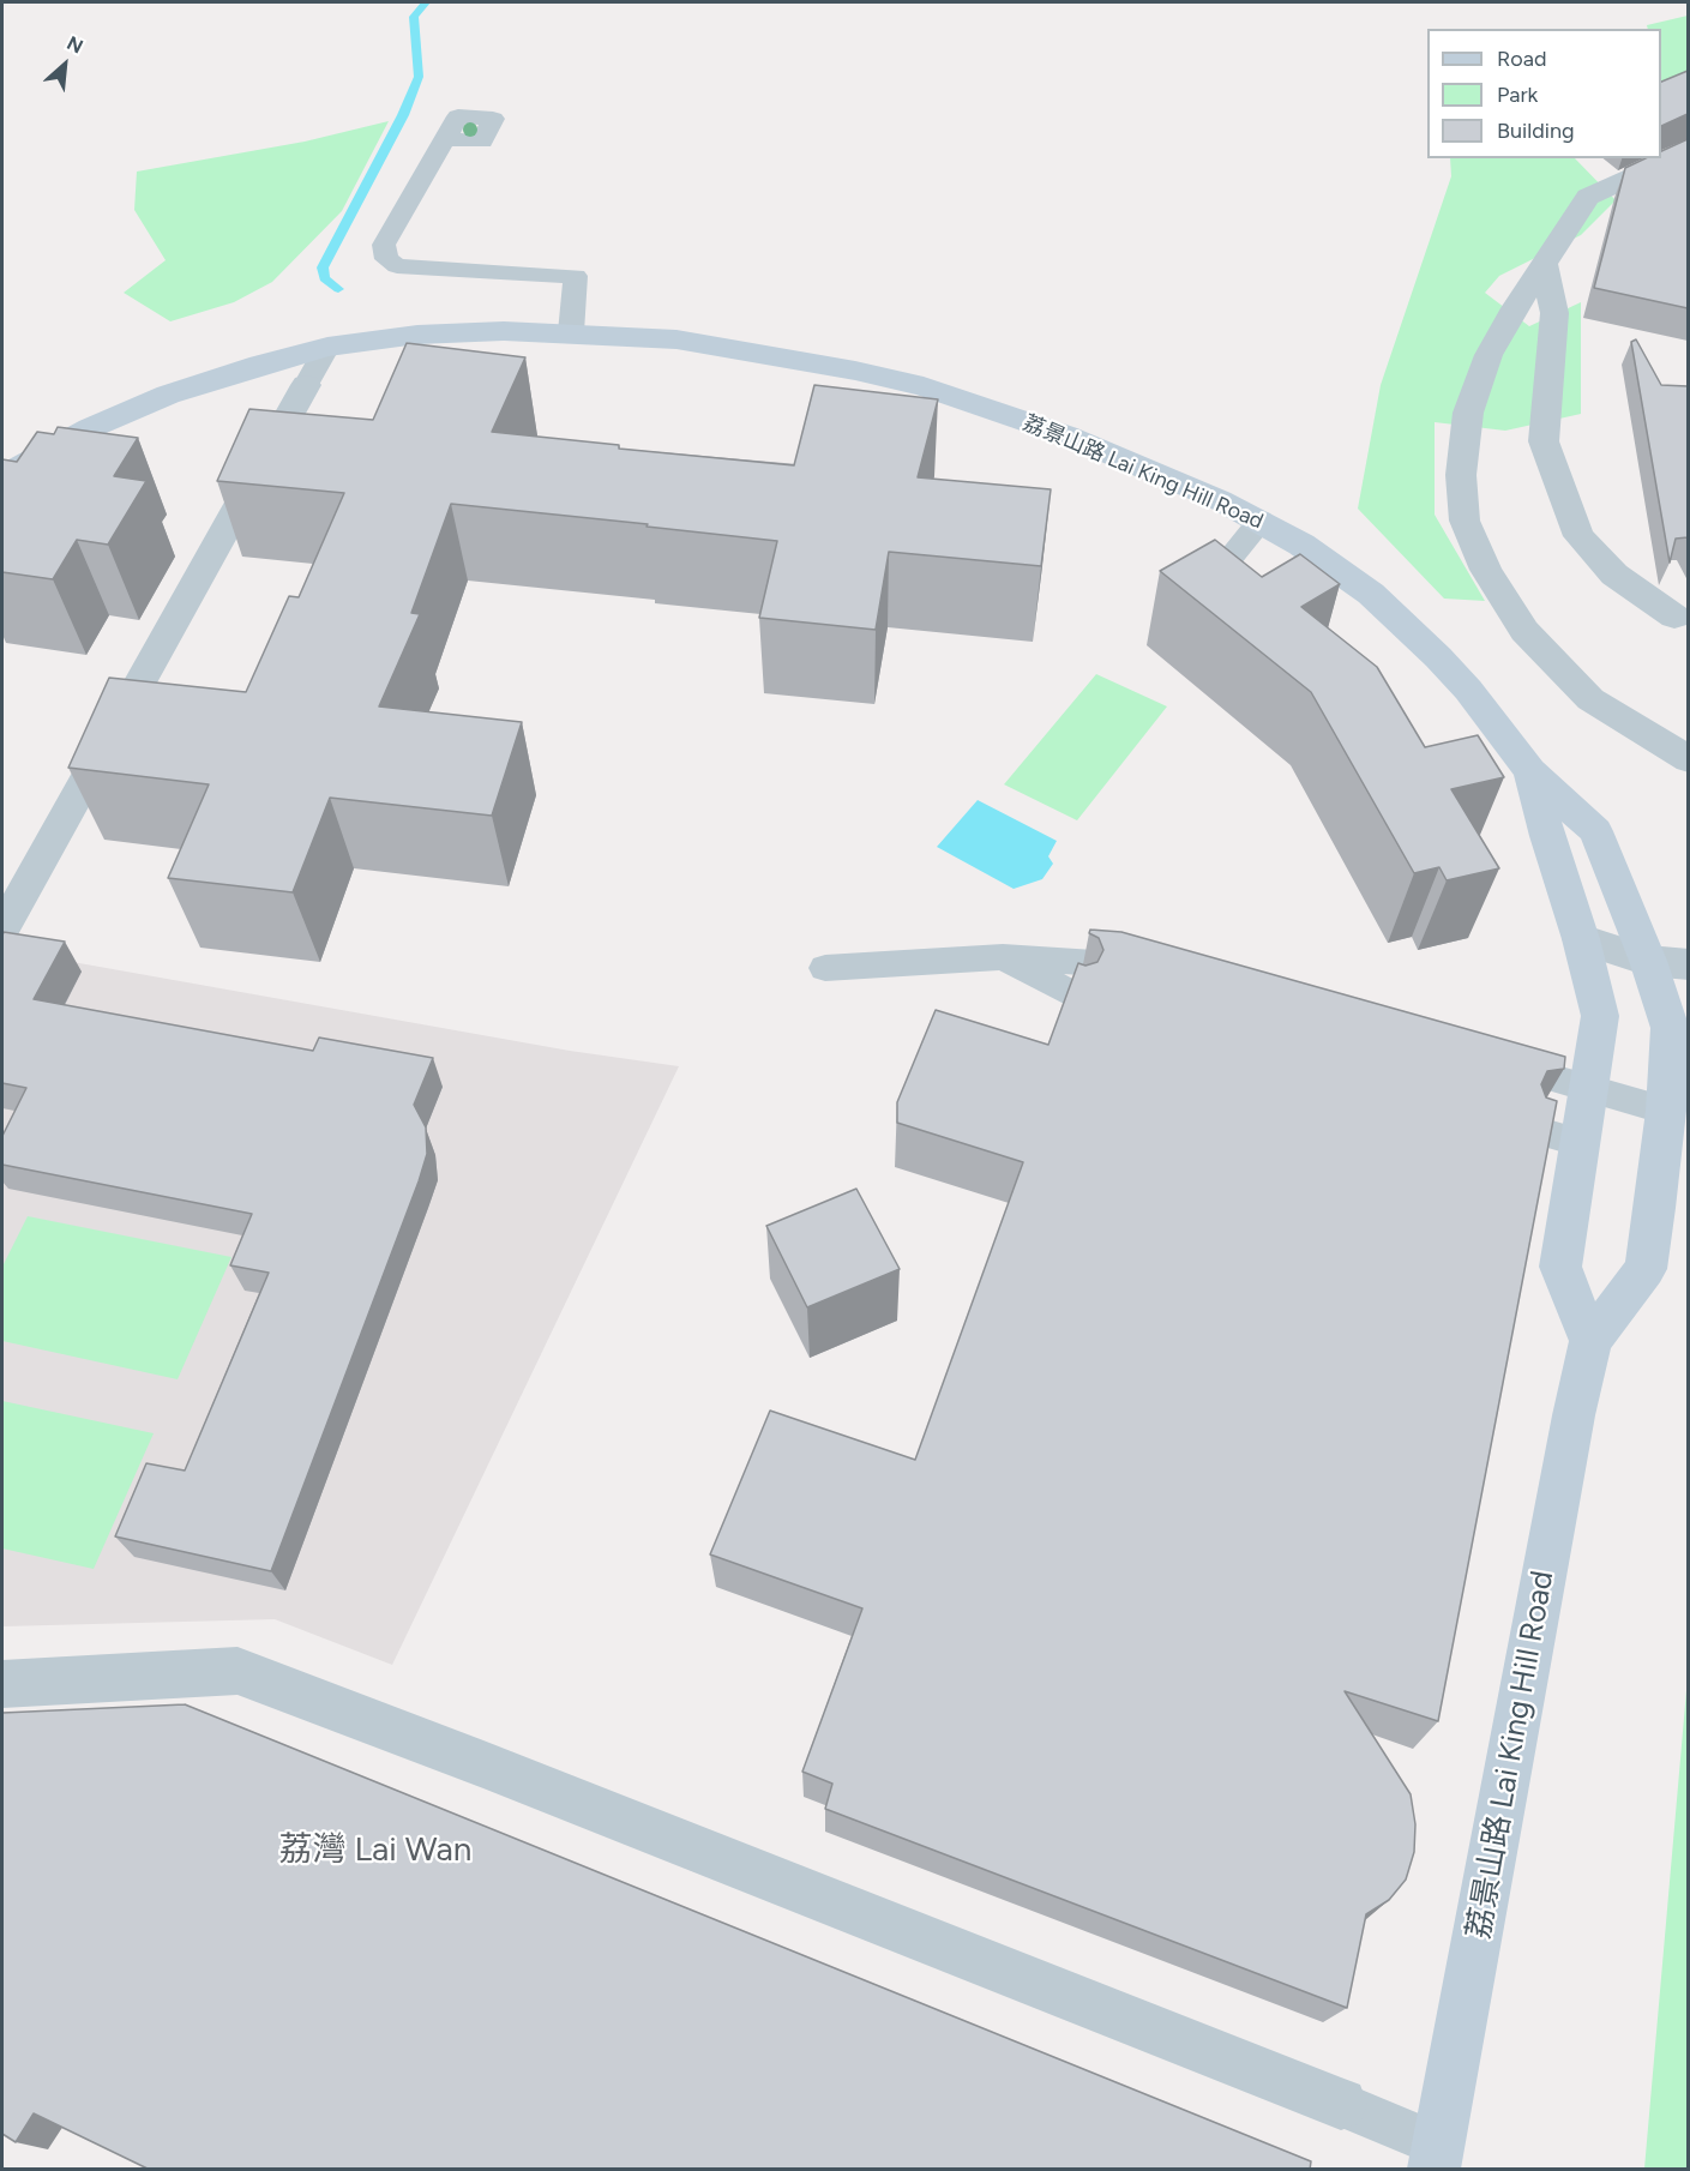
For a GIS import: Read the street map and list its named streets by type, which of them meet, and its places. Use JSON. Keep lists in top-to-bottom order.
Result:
{
  "streets": {
    "main road": ["荔景山路 Lai King Hill Road"]
  },
  "districts": ["荔灣 Lai Wan"],
  "legend": ["Road", "Park", "Building"],
  "north": "top right"
}
